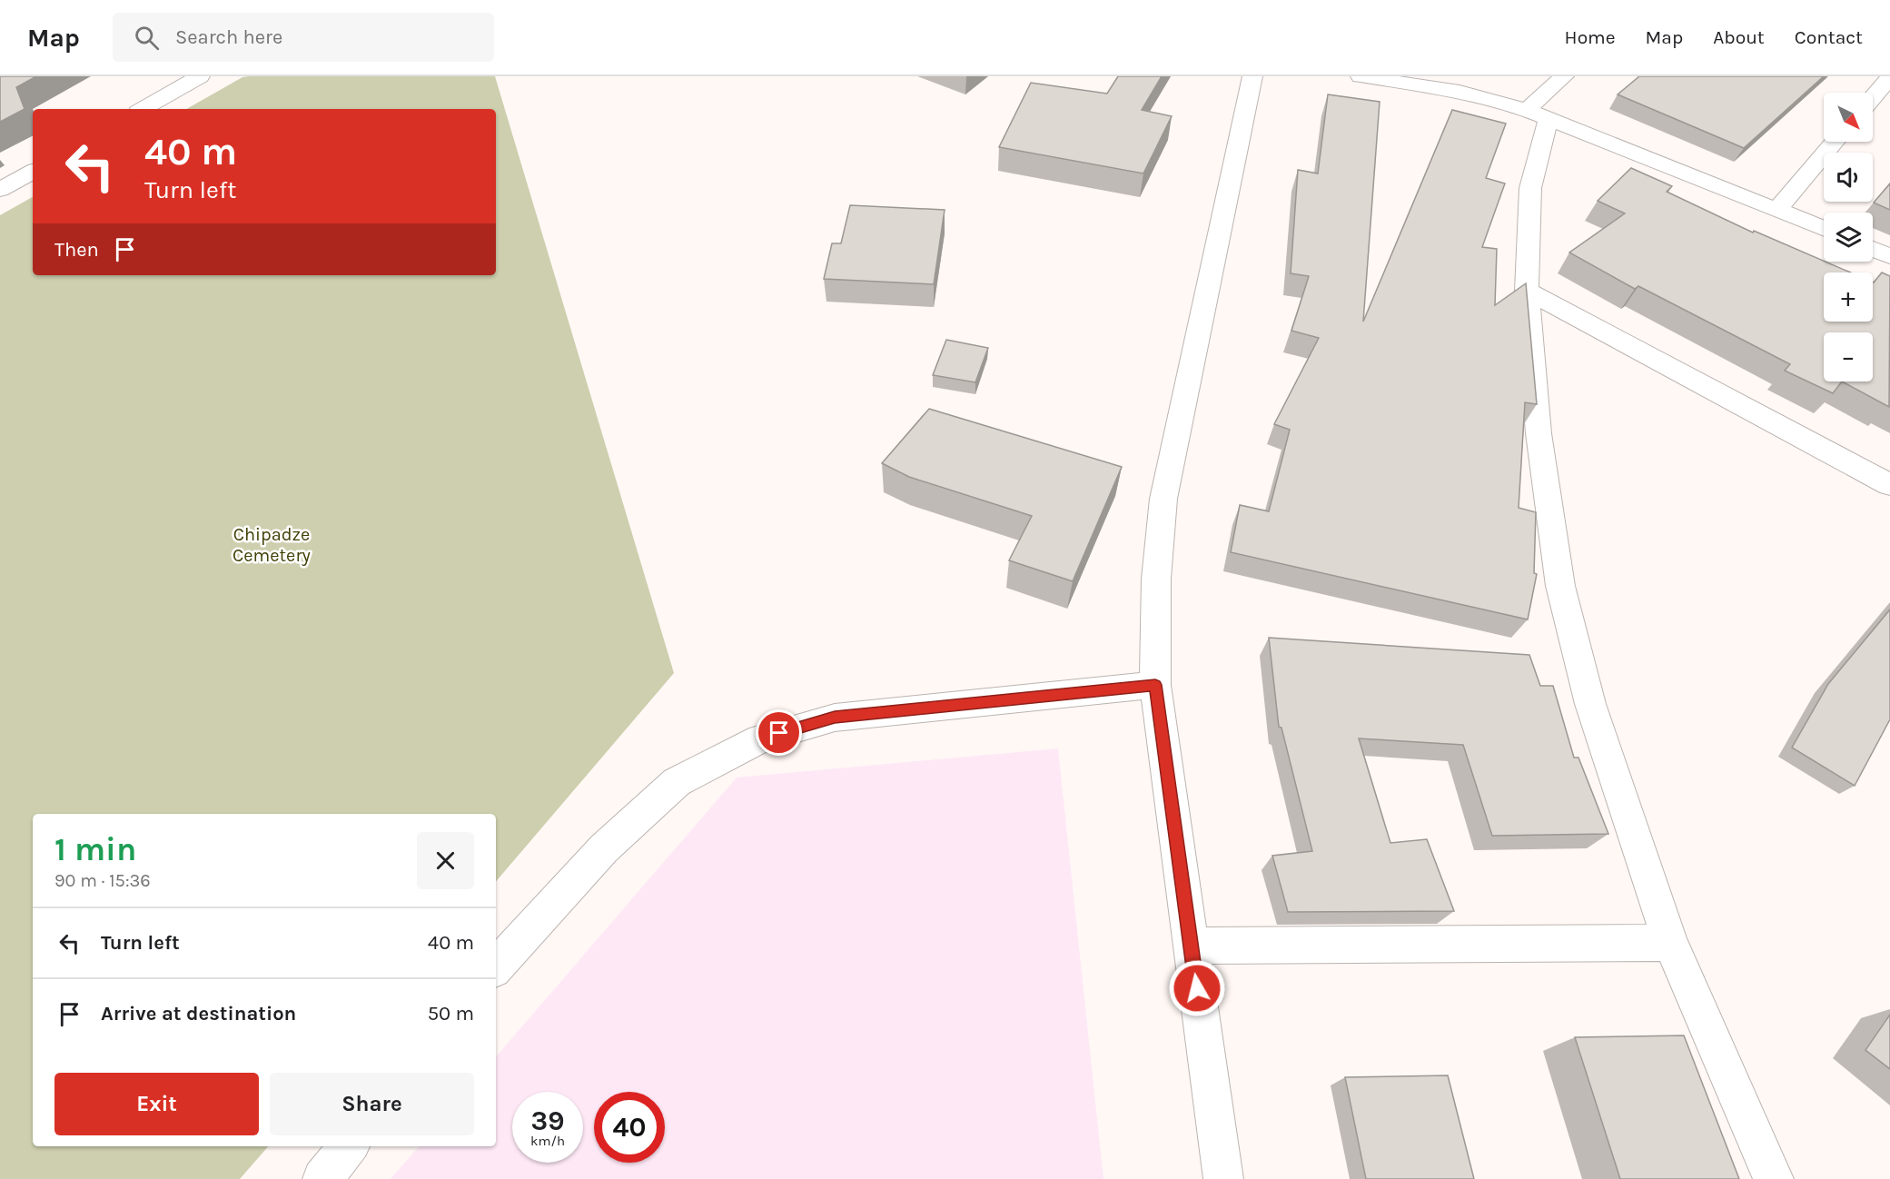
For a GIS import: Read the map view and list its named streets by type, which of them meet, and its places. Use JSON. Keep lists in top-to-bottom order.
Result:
{
  "parks": ["Chipadze Cemetery"],
  "north": "bottom right",
  "page": {
    "header": "Map",
    "search": "Search here",
    "nav": [
      "Home",
      "Map",
      "About",
      "Contact"
    ],
    "map_buttons": ["+", "−"],
    "turn": ["40 m", "Turn left"],
    "then": "Then",
    "heading": ["1 min", "90 m · 15:36"],
    "list": [
      {
        "name": "Turn left",
        "value": "40 m"
      },
      {
        "name": "Arrive at destination",
        "value": "50 m"
      }
    ],
    "buttons": ["Exit", "Share"],
    "speed": "39 km/h",
    "limit": "40"
  }
}
